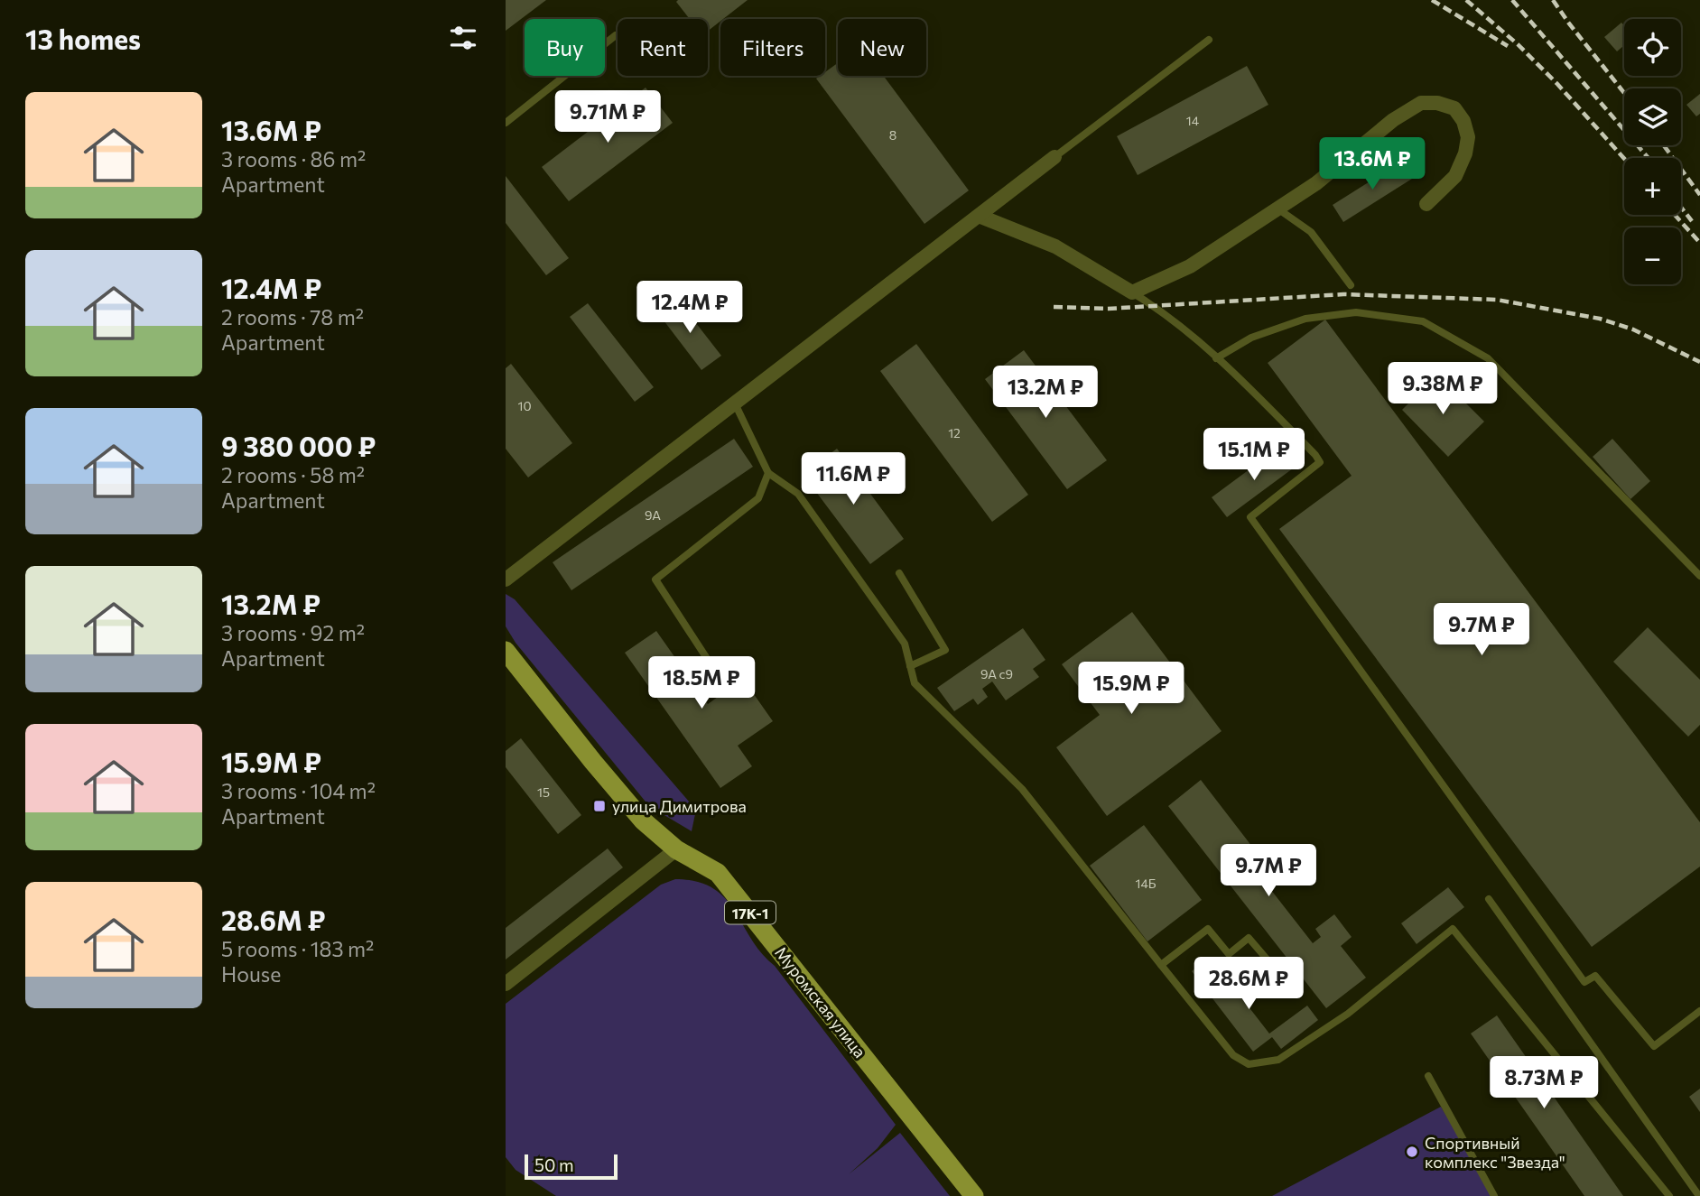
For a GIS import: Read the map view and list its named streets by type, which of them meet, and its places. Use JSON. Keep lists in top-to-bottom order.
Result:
{
  "streets": {
    "main road": ["17К-1", "Муромская улица"]
  },
  "places": {
    "transit": ["улица Димитрова"],
    "other": ["Спортивный комплекс \"Звезда\""]
  },
  "house_numbers": [
    "14",
    "8",
    "10",
    "12",
    "9А",
    "9А с9",
    "15",
    "14Б"
  ],
  "scale_bar": "50 m",
  "page": {
    "heading": "13 homes",
    "map_buttons": ["+", "−"],
    "chip": [
      "Buy",
      "Rent",
      "Filters",
      "New"
    ],
    "list": [
      {
        "name": "13.6M ₽",
        "note": "3 rooms · 86 m² · Apartment"
      },
      {
        "name": "12.4M ₽",
        "note": "2 rooms · 78 m² · Apartment"
      },
      {
        "name": "9 380 000 ₽",
        "note": "2 rooms · 58 m² · Apartment"
      },
      {
        "name": "13.2M ₽",
        "note": "3 rooms · 92 m² · Apartment"
      },
      {
        "name": "15.9M ₽",
        "note": "3 rooms · 104 m² · Apartment"
      },
      {
        "name": "28.6M ₽",
        "note": "5 rooms · 183 m² · House"
      }
    ],
    "price": [
      "9.71M ₽",
      "13.6M ₽",
      "12.4M ₽",
      "9.38M ₽",
      "13.2M ₽",
      "15.1M ₽",
      "11.6M ₽",
      "9.7M ₽",
      "18.5M ₽",
      "15.9M ₽",
      "9.7M ₽",
      "28.6M ₽",
      "8.73M ₽"
    ],
    "scale": "50 m"
  }
}
